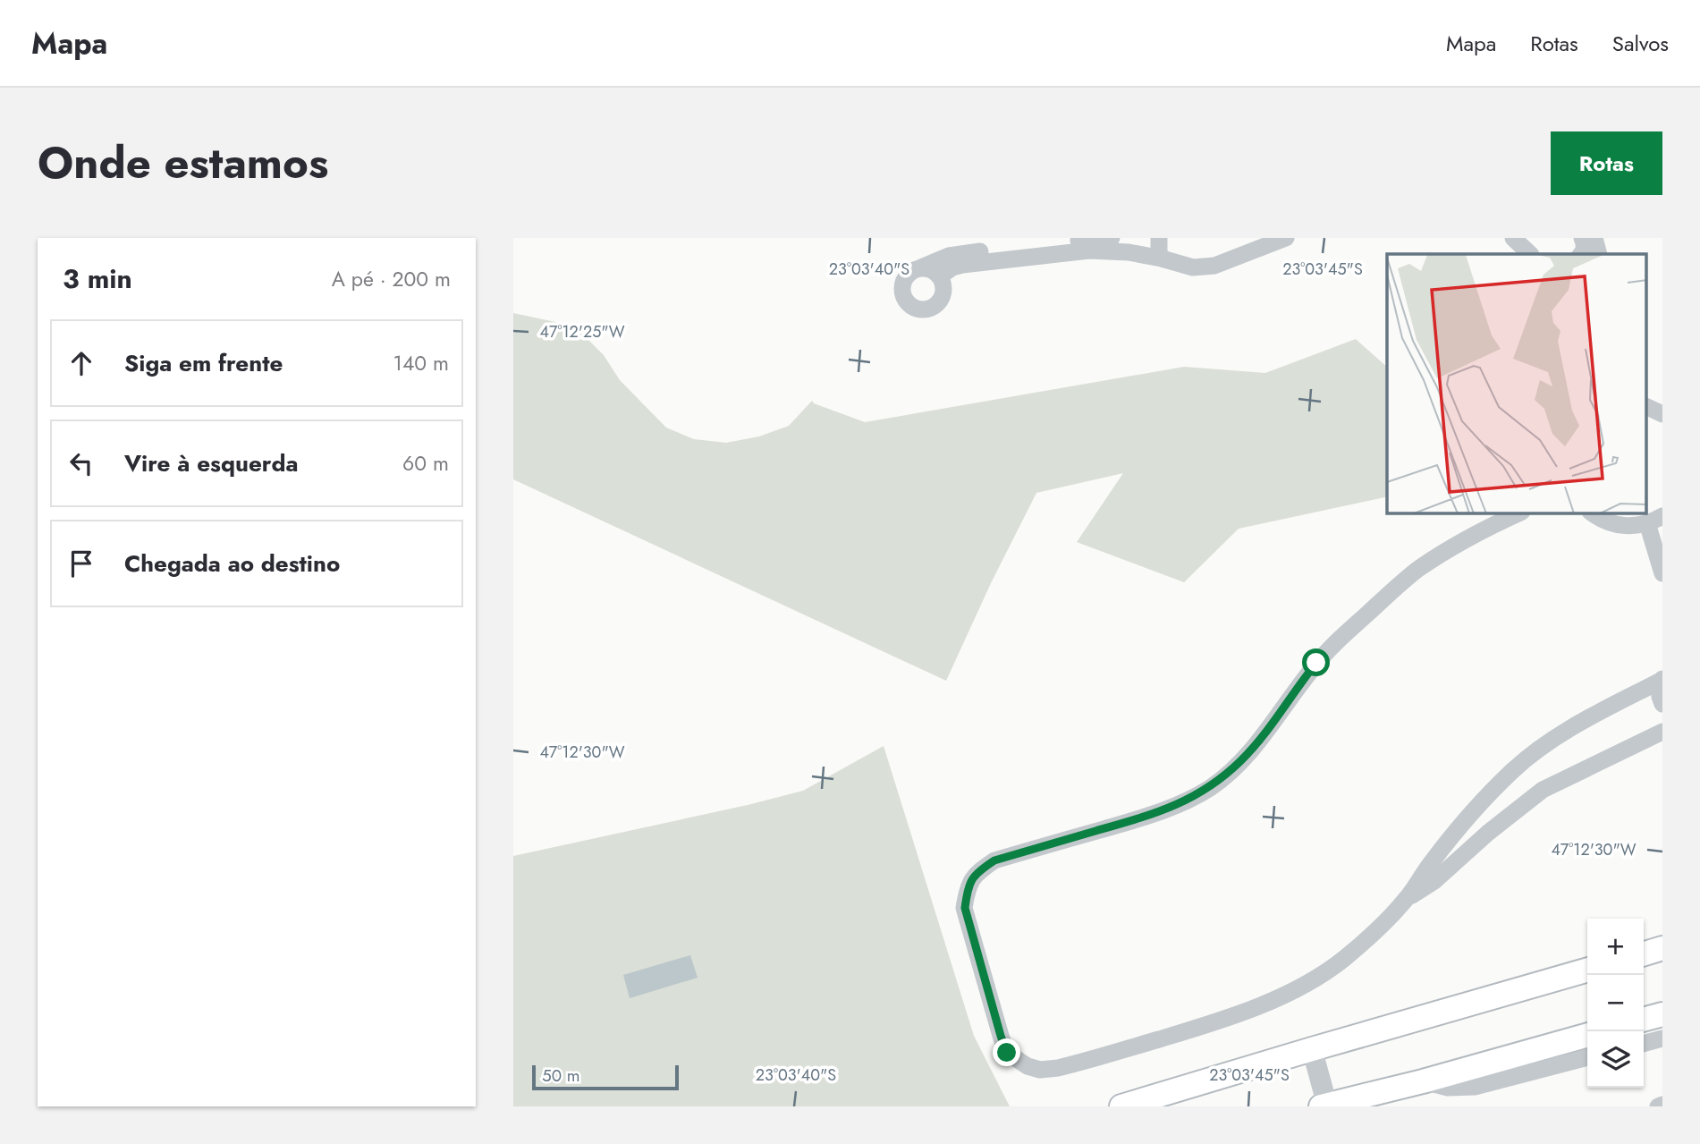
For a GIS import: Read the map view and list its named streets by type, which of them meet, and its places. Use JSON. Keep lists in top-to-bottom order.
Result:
{
  "scale_bar": "50 m",
  "page": {
    "header": "Mapa",
    "nav": ["Mapa", "Rotas", "Salvos"],
    "title": "Onde estamos",
    "buttons": "Rotas",
    "heading": ["3 min", "A pé · 200 m"],
    "list": [
      ["Siga em frente", "140 m"],
      ["Vire à esquerda", "60 m"],
      "Chegada ao destino"
    ],
    "map_buttons": ["+", "−"],
    "scale": "50 m"
  },
  "coordinates": [
    "23°03'40\"S",
    "23°03'45\"S",
    "47°12'25\"W",
    "47°12'30\"W"
  ]
}
